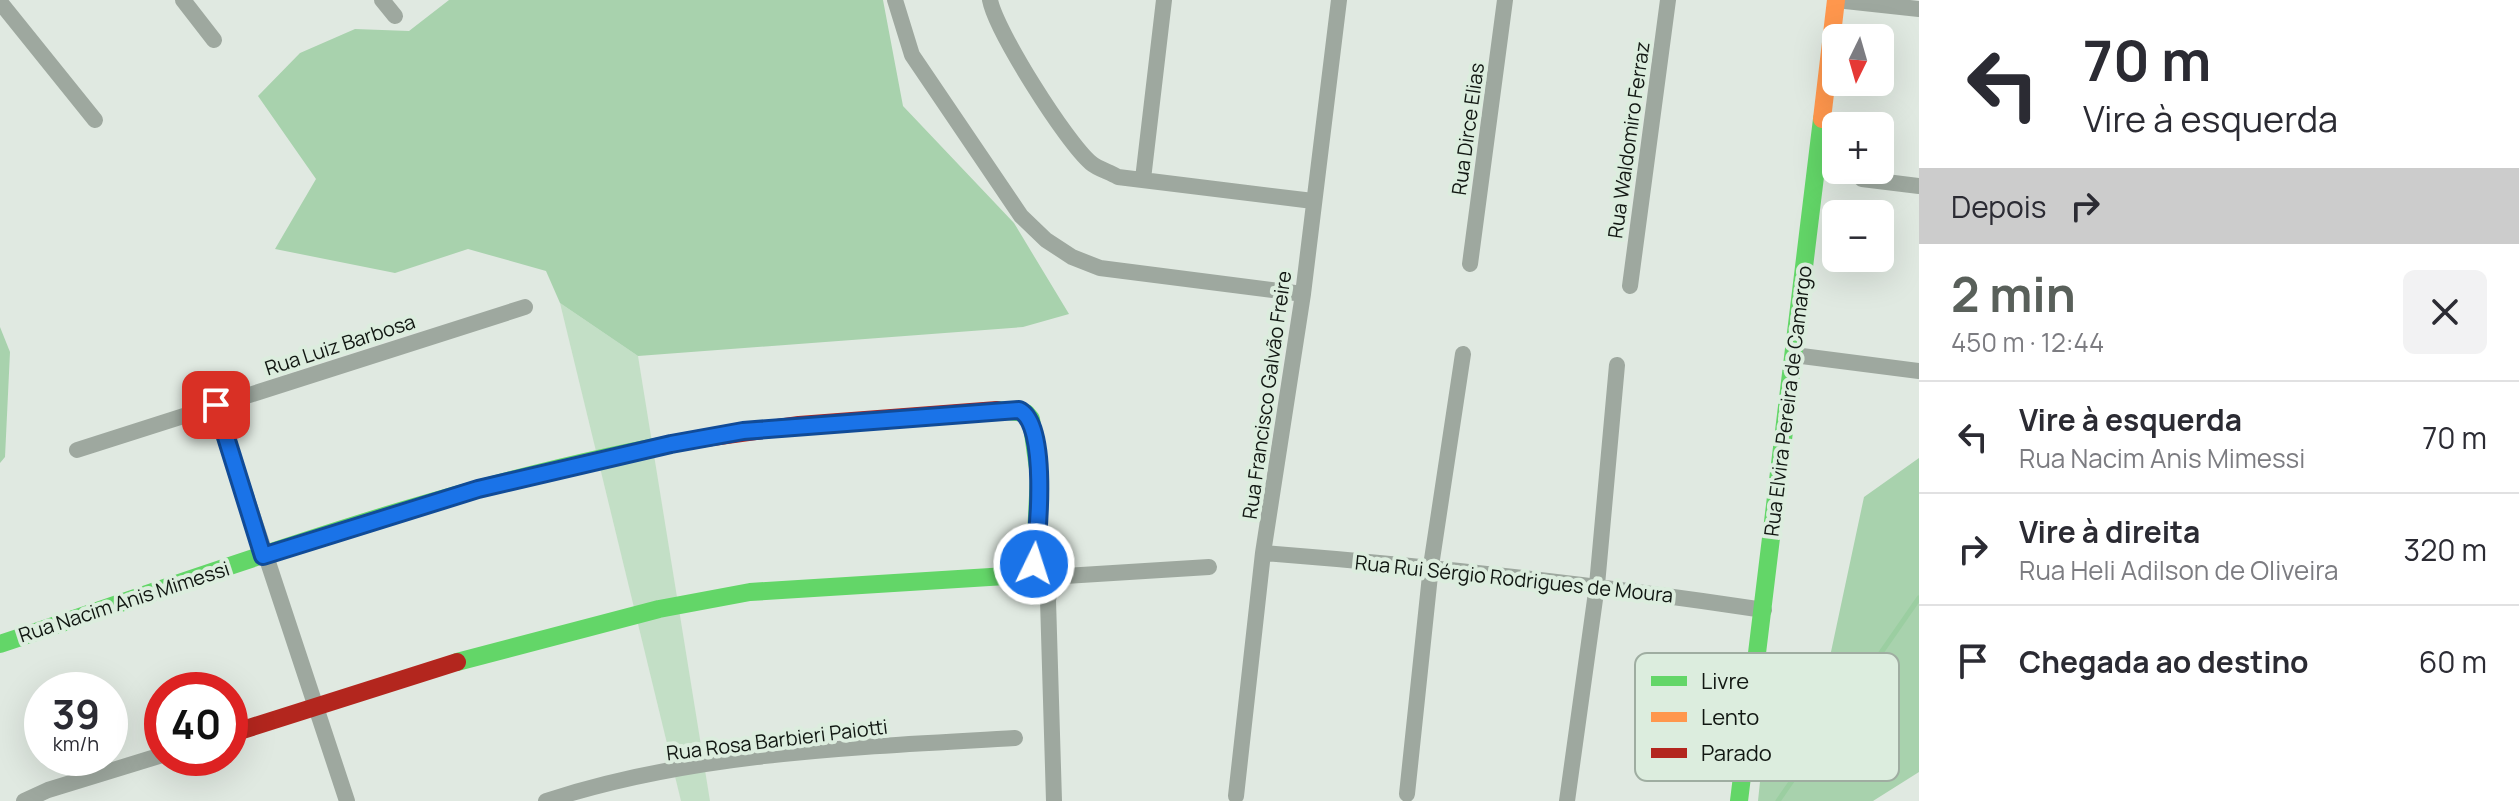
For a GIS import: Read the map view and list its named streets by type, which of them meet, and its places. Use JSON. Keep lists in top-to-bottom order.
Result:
{
  "streets": {
    "street": [
      "Rua Dirce Elias",
      "Rua Waldomiro Ferraz",
      "Rua Luiz Barbosa",
      "Rua Francisco Galvão Freire",
      "Rua Elvira Pereira de Camargo",
      "Rua Rui Sérgio Rodrigues de Moura",
      "Rua Nacim Anis Mimessi",
      "Rua Rosa Barbieri Paiotti"
    ]
  },
  "crossings": [
    ["Rua Francisco Galvão Freire", "Rua Rui Sérgio Rodrigues de Moura"],
    ["Rua Elvira Pereira de Camargo", "Rua Rui Sérgio Rodrigues de Moura"]
  ],
  "legend": ["Livre", "Lento", "Parado"],
  "north": "bottom",
  "page": {
    "turn": ["70 m", "Vire à esquerda"],
    "map_buttons": ["+", "−"],
    "then": "Depois",
    "heading": ["2 min", "450 m · 12:44"],
    "list": [
      {
        "name": "Vire à esquerda",
        "note": "Rua Nacim Anis Mimessi",
        "value": "70 m"
      },
      {
        "name": "Vire à direita",
        "note": "Rua Heli Adilson de Oliveira",
        "value": "320 m"
      },
      {
        "name": "Chegada ao destino",
        "value": "60 m"
      }
    ],
    "speed": "39 km/h",
    "limit": "40"
  }
}
